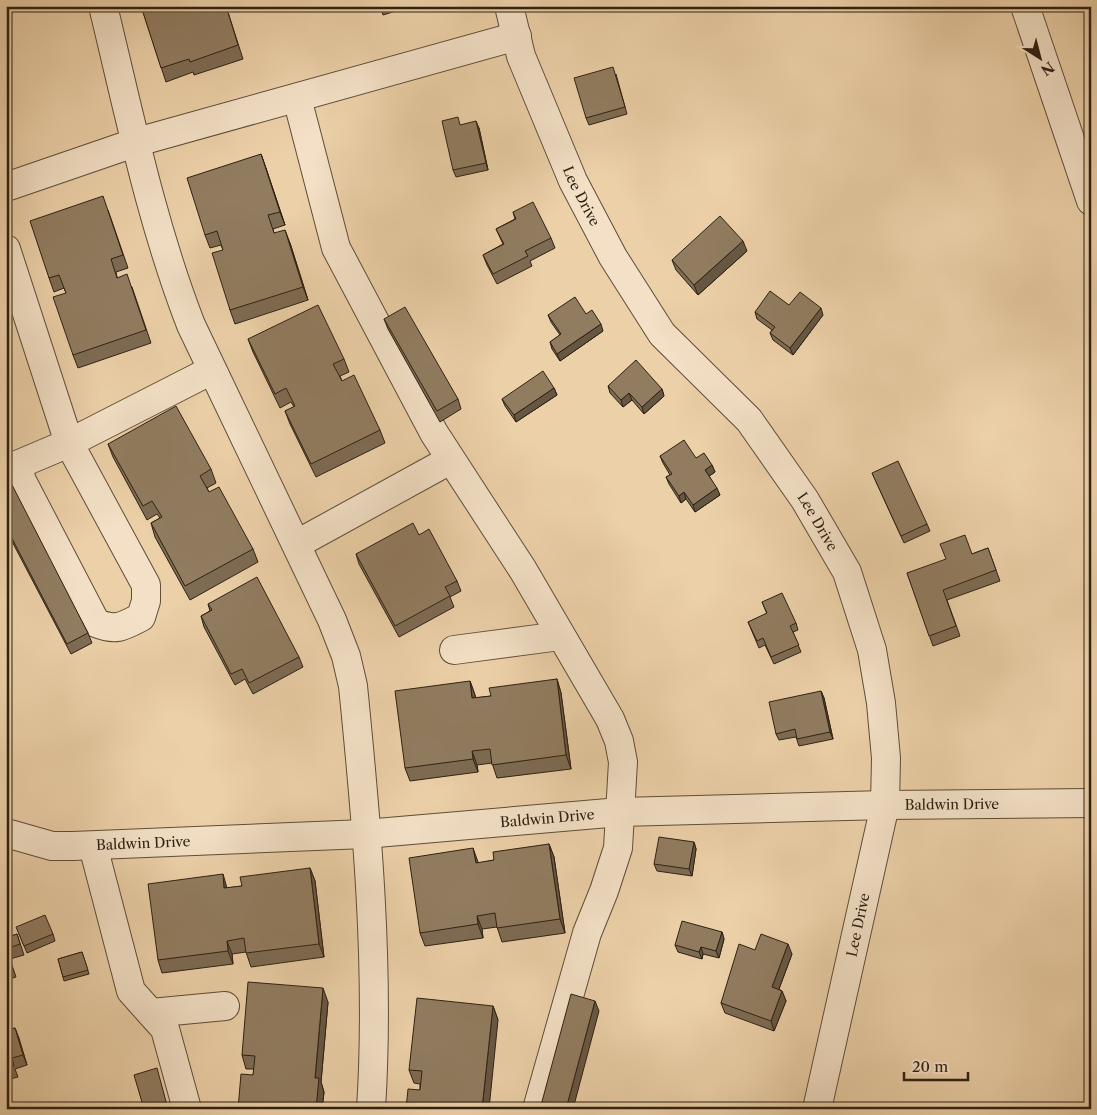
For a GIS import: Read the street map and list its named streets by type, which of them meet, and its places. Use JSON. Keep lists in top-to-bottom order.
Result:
{
  "streets": {
    "street": ["Lee Drive", "Baldwin Drive"]
  },
  "crossings": [
    ["Lee Drive", "Baldwin Drive"]
  ],
  "scale_bar": "20 m",
  "north": "bottom right"
}
